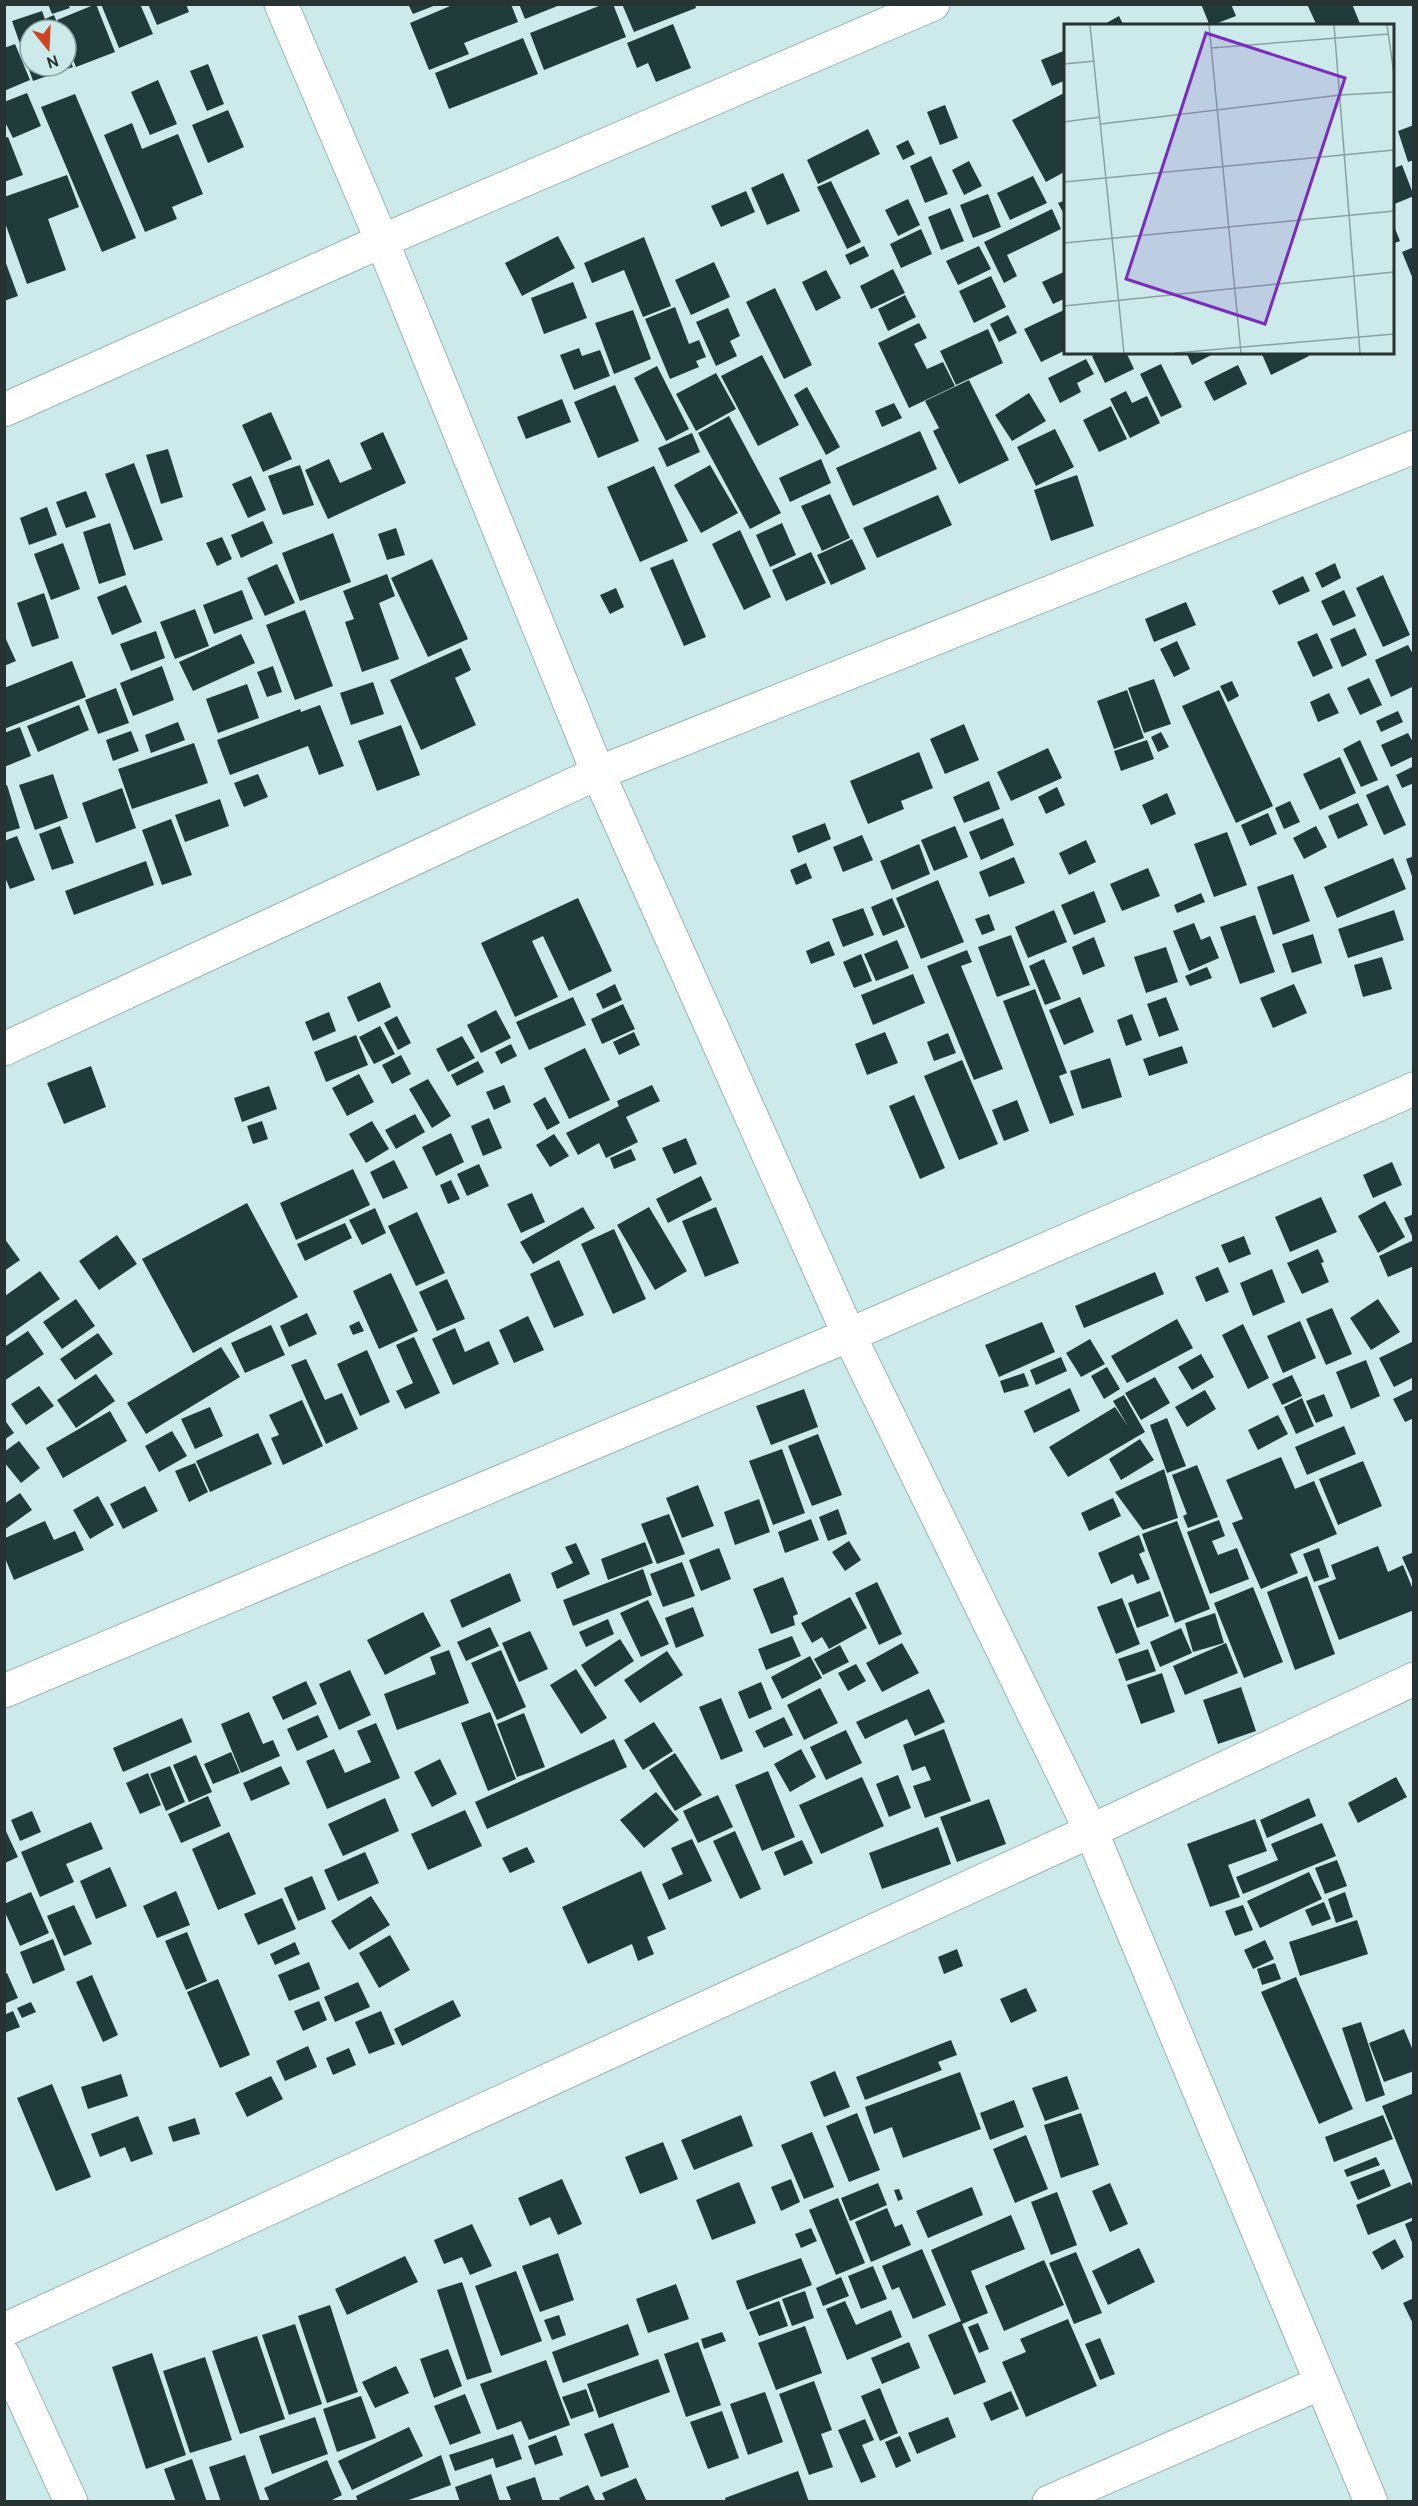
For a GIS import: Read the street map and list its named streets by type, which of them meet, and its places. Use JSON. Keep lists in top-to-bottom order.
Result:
{
  "north": "bottom"
}
